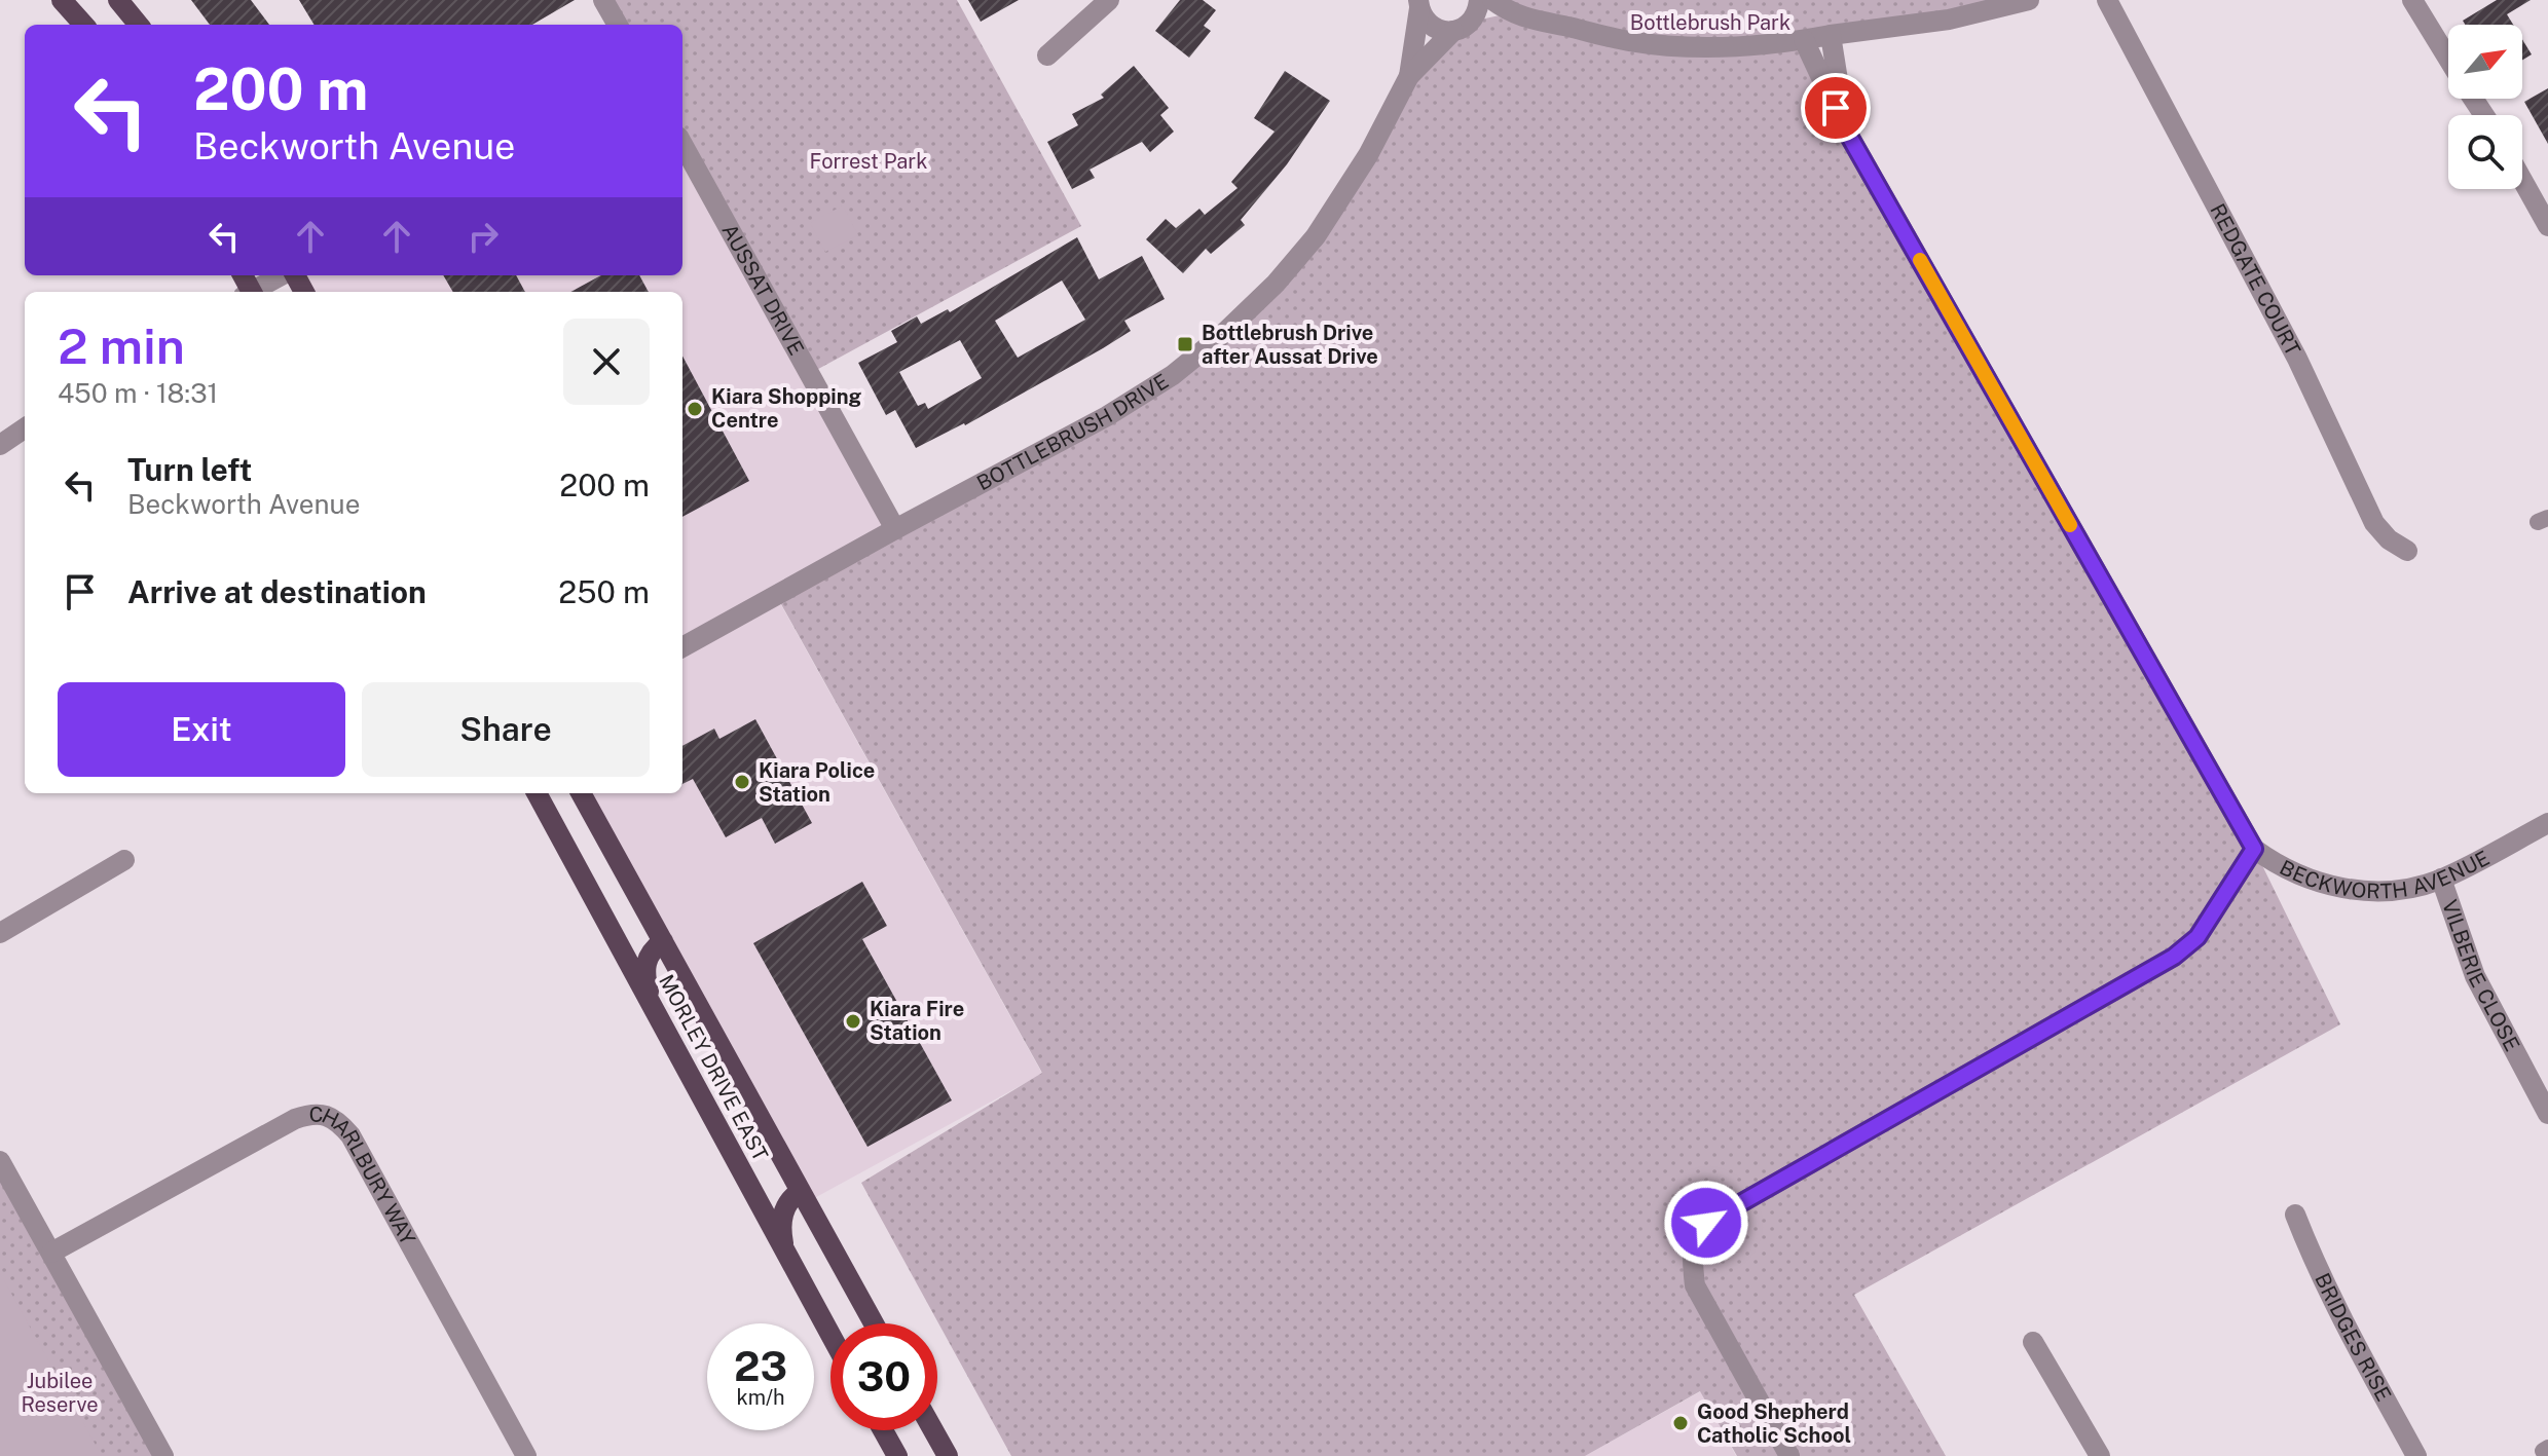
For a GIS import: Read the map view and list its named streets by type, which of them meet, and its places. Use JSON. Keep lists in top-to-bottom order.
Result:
{
  "streets": {
    "main road": ["MORLEY DRIVE EAST"],
    "street": [
      "REDGATE COURT",
      "AUSSAT DRIVE",
      "BOTTLEBRUSH DRIVE",
      "BECKWORTH AVENUE",
      "VILBERIE CLOSE",
      "CHARLBURY WAY",
      "BRIDGES RISE"
    ]
  },
  "crossings": [
    ["AUSSAT DRIVE", "BOTTLEBRUSH DRIVE"],
    ["BECKWORTH AVENUE", "VILBERIE CLOSE"]
  ],
  "parks": ["Bottlebrush Park", "Forrest Park", "Jubilee Reserve"],
  "places": {
    "transit": ["Bottlebrush Drive after Aussat Drive"],
    "other": [
      "Kiara Shopping Centre",
      "Kiara Police Station",
      "Kiara Fire Station",
      "Good Shepherd Catholic School"
    ]
  },
  "north": "top right",
  "page": {
    "turn": ["200 m", "Beckworth Avenue"],
    "heading": ["2 min", "450 m · 18:31"],
    "list": [
      {
        "name": "Turn left",
        "note": "Beckworth Avenue",
        "value": "200 m"
      },
      {
        "name": "Arrive at destination",
        "value": "250 m"
      }
    ],
    "buttons": ["Exit", "Share"],
    "speed": "23 km/h",
    "limit": "30"
  }
}
